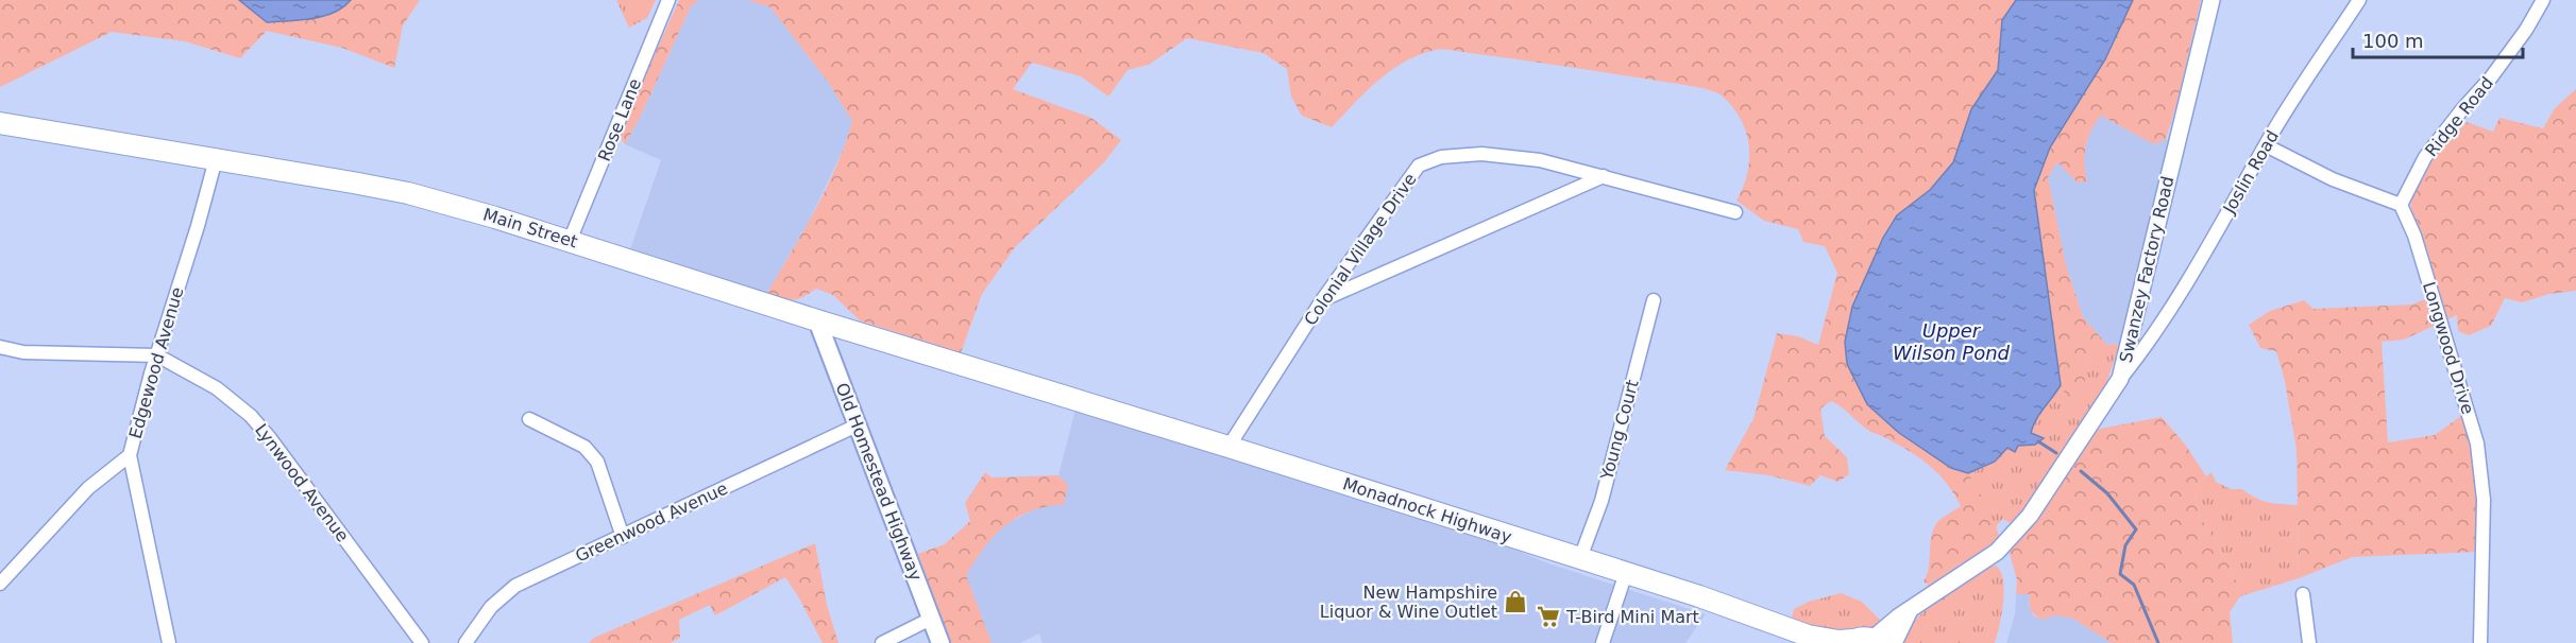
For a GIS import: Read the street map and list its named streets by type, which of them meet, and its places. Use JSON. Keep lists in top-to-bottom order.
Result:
{
  "streets": {
    "highway": ["Main Street", "Monadnock Highway"],
    "main road": ["Old Homestead Highway"],
    "street": [
      "Ridge Road",
      "Rose Lane",
      "Joslin Road",
      "Colonial Village Drive",
      "Swanzey Factory Road",
      "Longwood Drive",
      "Edgewood Avenue",
      "Young Court",
      "Lynwood Avenue",
      "Greenwood Avenue"
    ]
  },
  "crossings": [
    ["Ridge Road", "Longwood Drive"],
    ["Rose Lane", "Main Street"],
    ["Joslin Road", "Swanzey Factory Road"],
    ["Main Street", "Edgewood Avenue"],
    ["Main Street", "Old Homestead Highway"],
    ["Main Street", "Monadnock Highway"],
    ["Colonial Village Drive", "Monadnock Highway"],
    ["Swanzey Factory Road", "Monadnock Highway"],
    ["Edgewood Avenue", "Lynwood Avenue"],
    ["Young Court", "Monadnock Highway"],
    ["Old Homestead Highway", "Greenwood Avenue"]
  ],
  "water": ["Upper Wilson Pond"],
  "places": {
    "shop": ["New Hampshire Liquor & Wine Outlet"],
    "supermarket": ["T-Bird Mini Mart"]
  },
  "scale_bar": "100 m"
}
